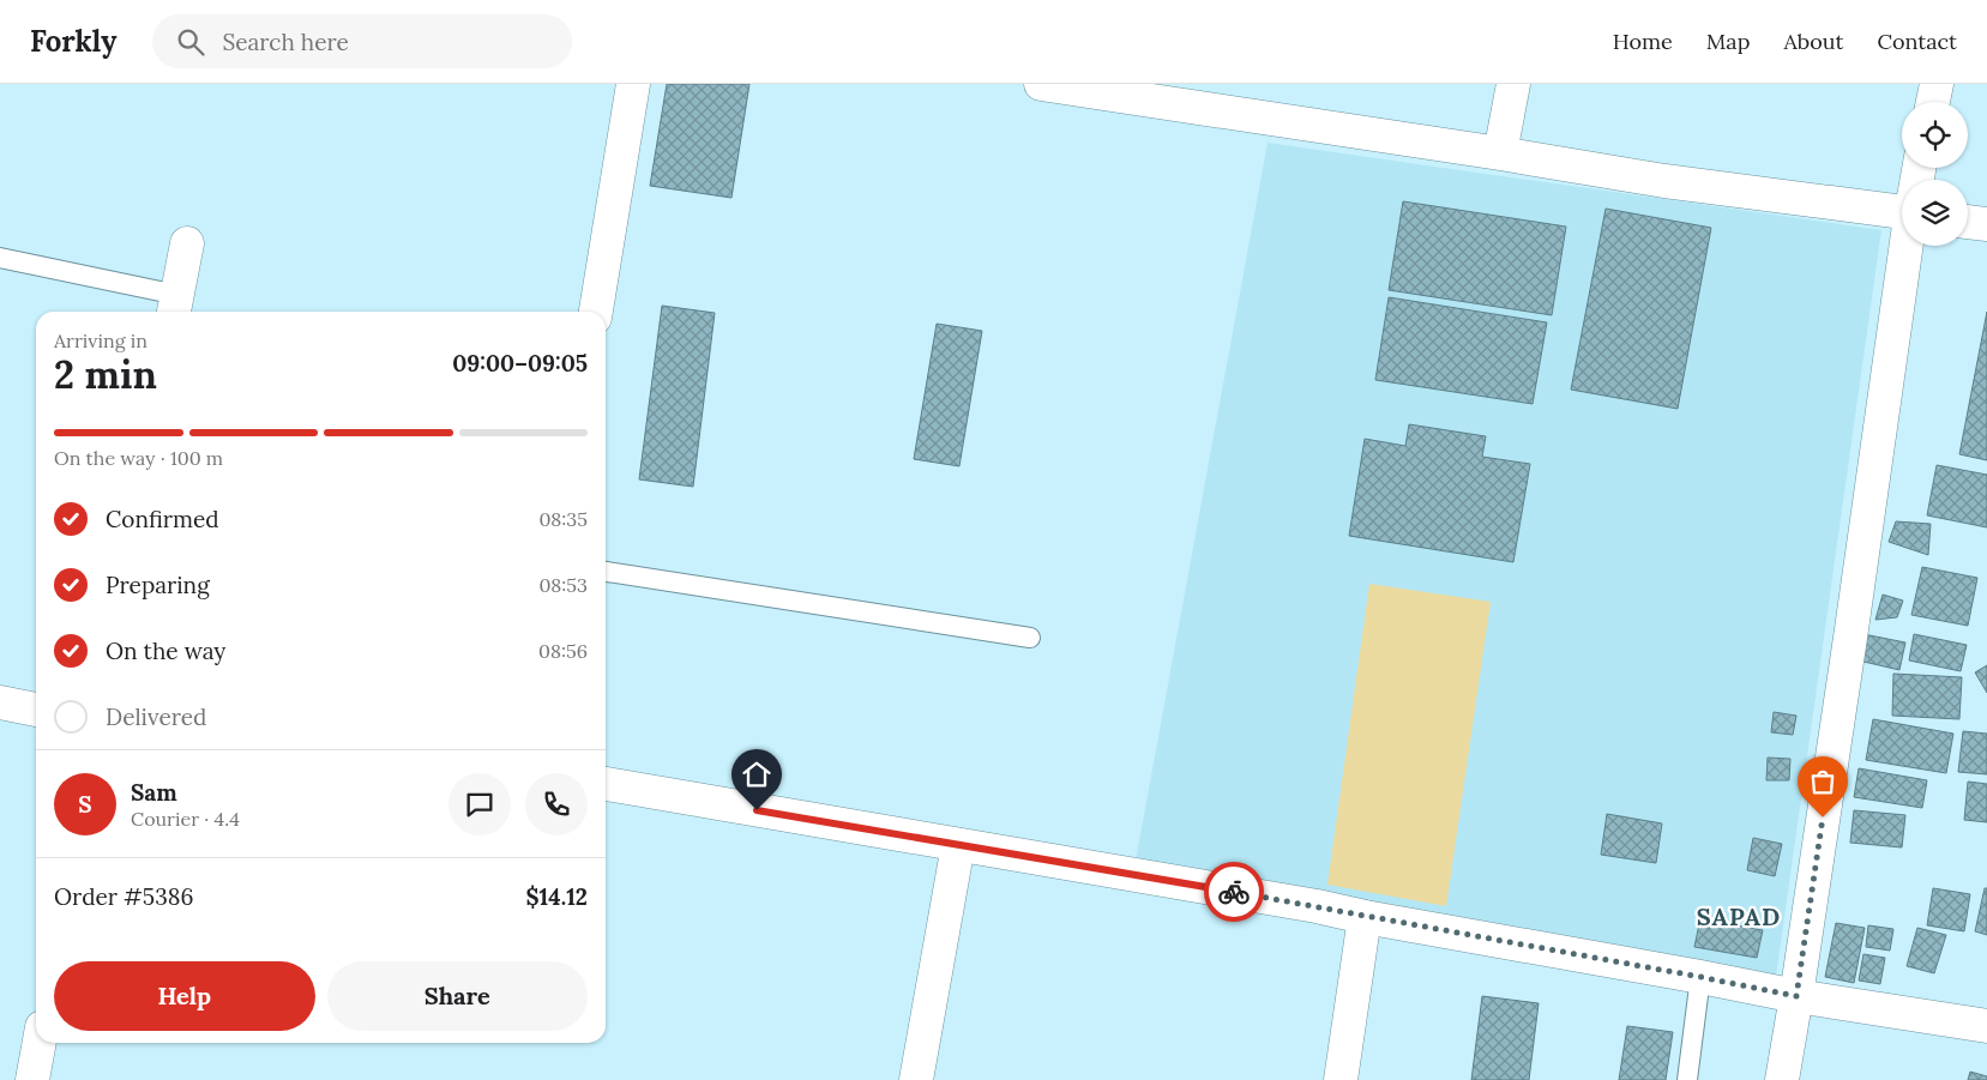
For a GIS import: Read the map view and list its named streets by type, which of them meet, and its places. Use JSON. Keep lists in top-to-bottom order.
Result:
{
  "districts": ["SAPAD"],
  "page": {
    "header": "Forkly",
    "search": "Search here",
    "nav": [
      "Home",
      "Map",
      "About",
      "Contact"
    ],
    "heading": ["2 min", "Arriving in", "09:00–09:05"],
    "panel": [
      "Sam",
      "Courier · 4.4",
      "Order #5386",
      "$14.12"
    ],
    "bar": "On the way · 100 m",
    "list": [
      ["Confirmed", "08:35"],
      ["Preparing", "08:53"],
      ["On the way", "08:56"],
      "Delivered"
    ],
    "round": "S",
    "buttons": ["Help", "Share"]
  }
}
